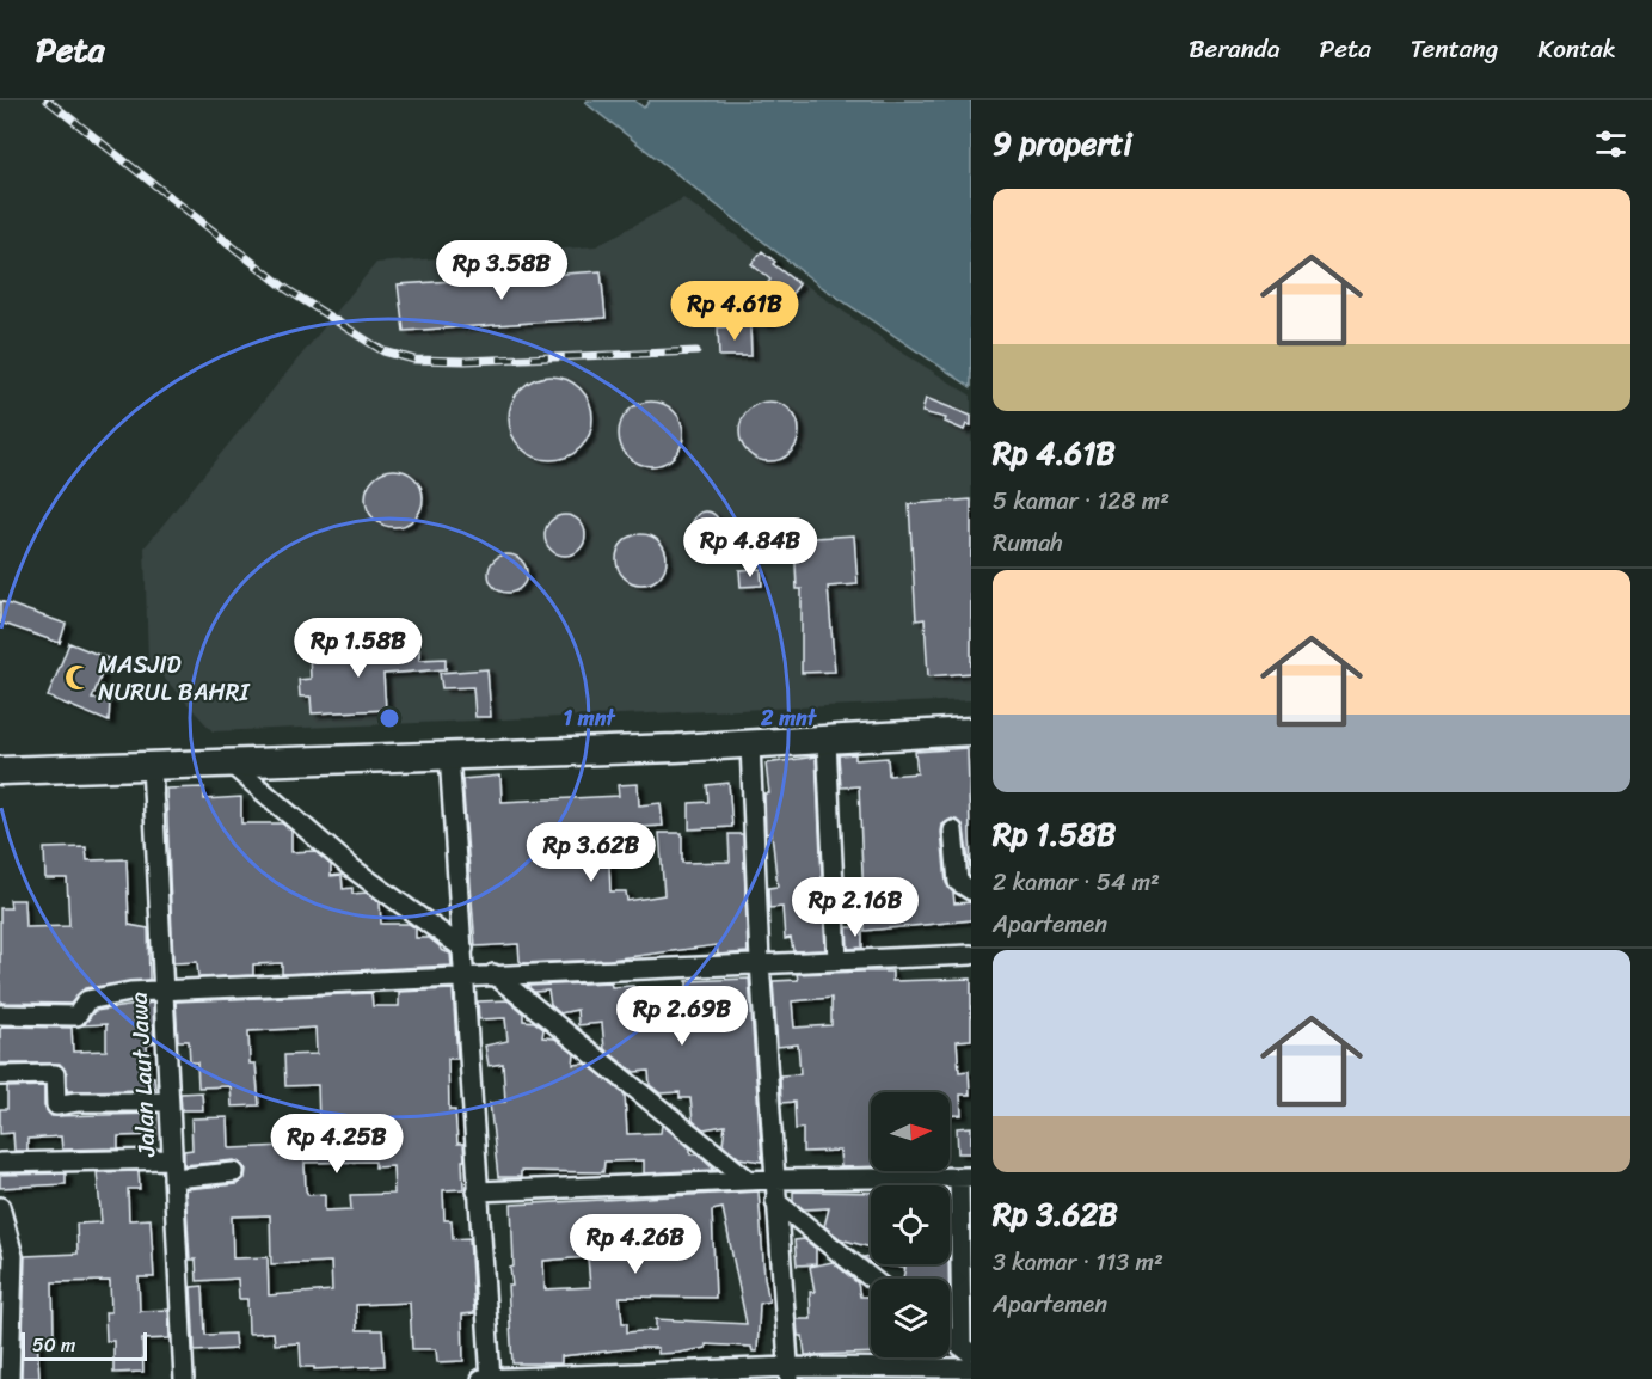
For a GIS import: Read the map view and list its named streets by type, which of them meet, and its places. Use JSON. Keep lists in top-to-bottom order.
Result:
{
  "streets": {
    "street": ["Jalan Laut Jawa"]
  },
  "places": {
    "mosque": ["MASJID NURUL BAHRI"]
  },
  "scale_bar": "50 m",
  "north": "right",
  "page": {
    "header": "Peta",
    "nav": [
      "Beranda",
      "Peta",
      "Tentang",
      "Kontak"
    ],
    "heading": "9 properti",
    "list": [
      {
        "name": "Rp 4.61B",
        "note": "5 kamar · 128 m² · Rumah"
      },
      {
        "name": "Rp 1.58B",
        "note": "2 kamar · 54 m² · Apartemen"
      },
      {
        "name": "Rp 3.62B",
        "note": "3 kamar · 113 m² · Apartemen"
      }
    ],
    "price": [
      "Rp 3.58B",
      "Rp 4.61B",
      "Rp 4.84B",
      "Rp 1.58B",
      "Rp 3.62B",
      "Rp 2.16B",
      "Rp 2.69B",
      "Rp 4.25B",
      "Rp 4.26B"
    ],
    "scale": "50 m"
  },
  "rings": ["1 mnt", "2 mnt"]
}
